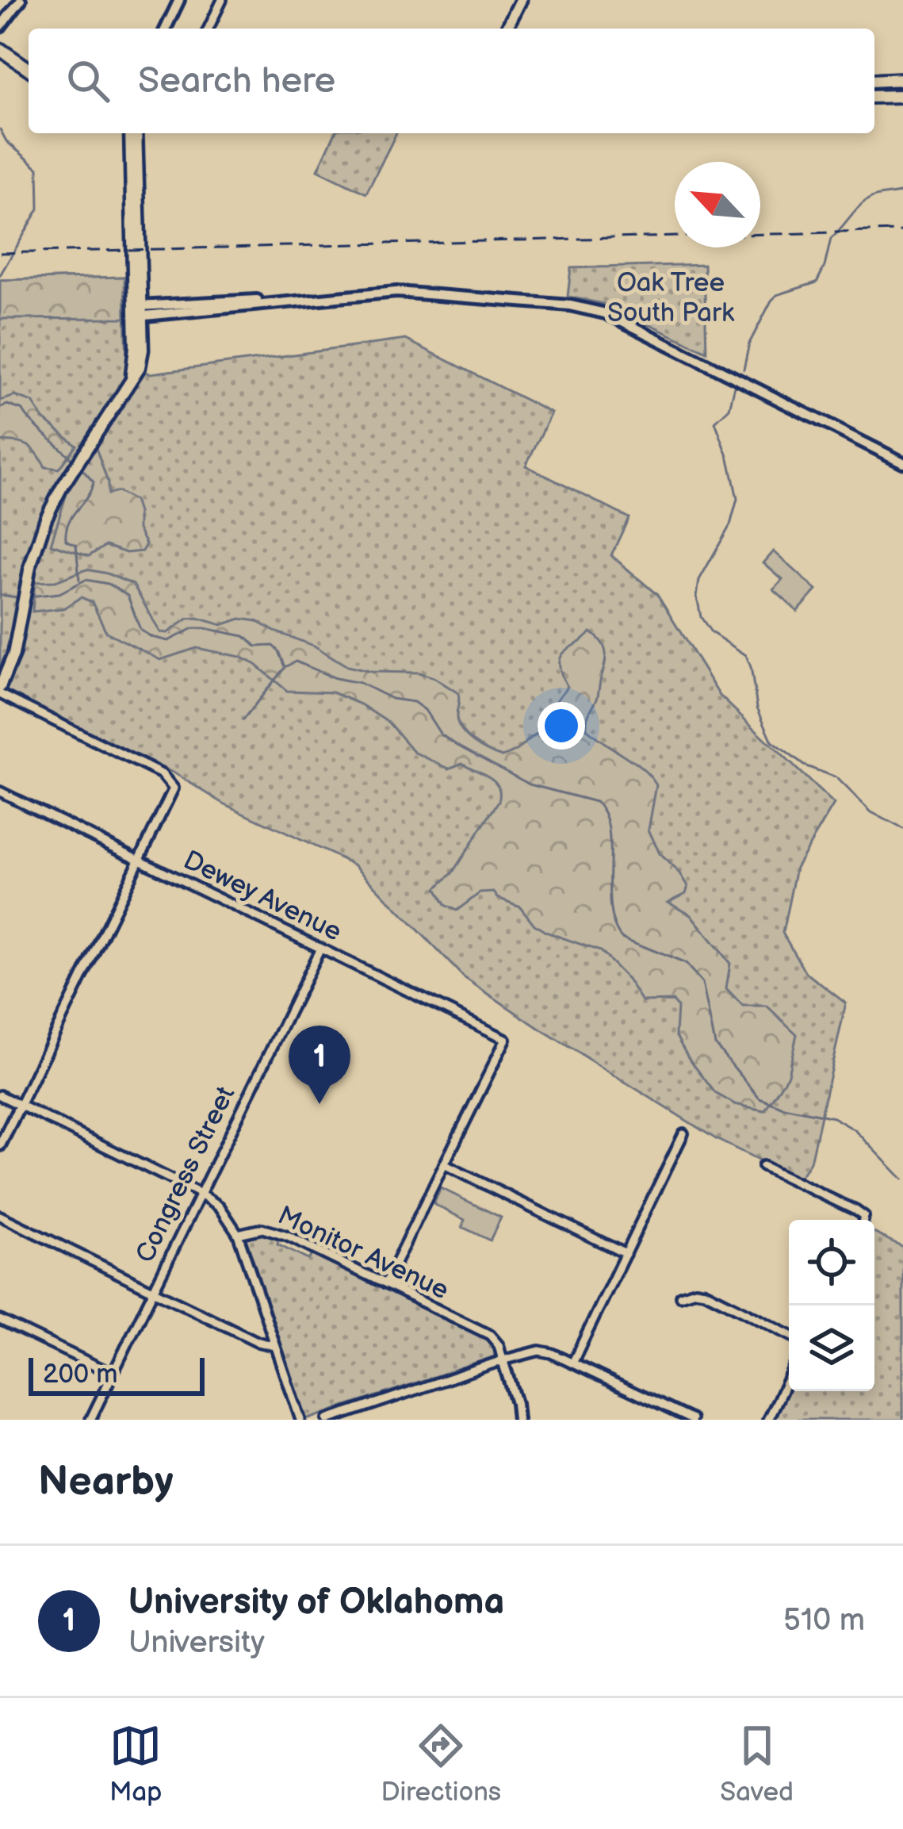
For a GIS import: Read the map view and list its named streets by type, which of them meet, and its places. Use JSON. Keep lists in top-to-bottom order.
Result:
{
  "streets": {
    "street": ["Dewey Avenue", "Congress Street", "Monitor Avenue"]
  },
  "crossings": [
    ["Dewey Avenue", "Congress Street"],
    ["Congress Street", "Monitor Avenue"]
  ],
  "parks": ["Oak Tree South Park"],
  "scale_bar": "200 m",
  "north": "top left",
  "page": {
    "search": "Search here",
    "pins": "1",
    "scale": "200 m",
    "heading": "Nearby",
    "list": [
      {
        "mark": "1",
        "name": "University of Oklahoma",
        "note": "University",
        "value": "510 m"
      }
    ],
    "nav": ["Map", "Directions", "Saved"]
  }
}
